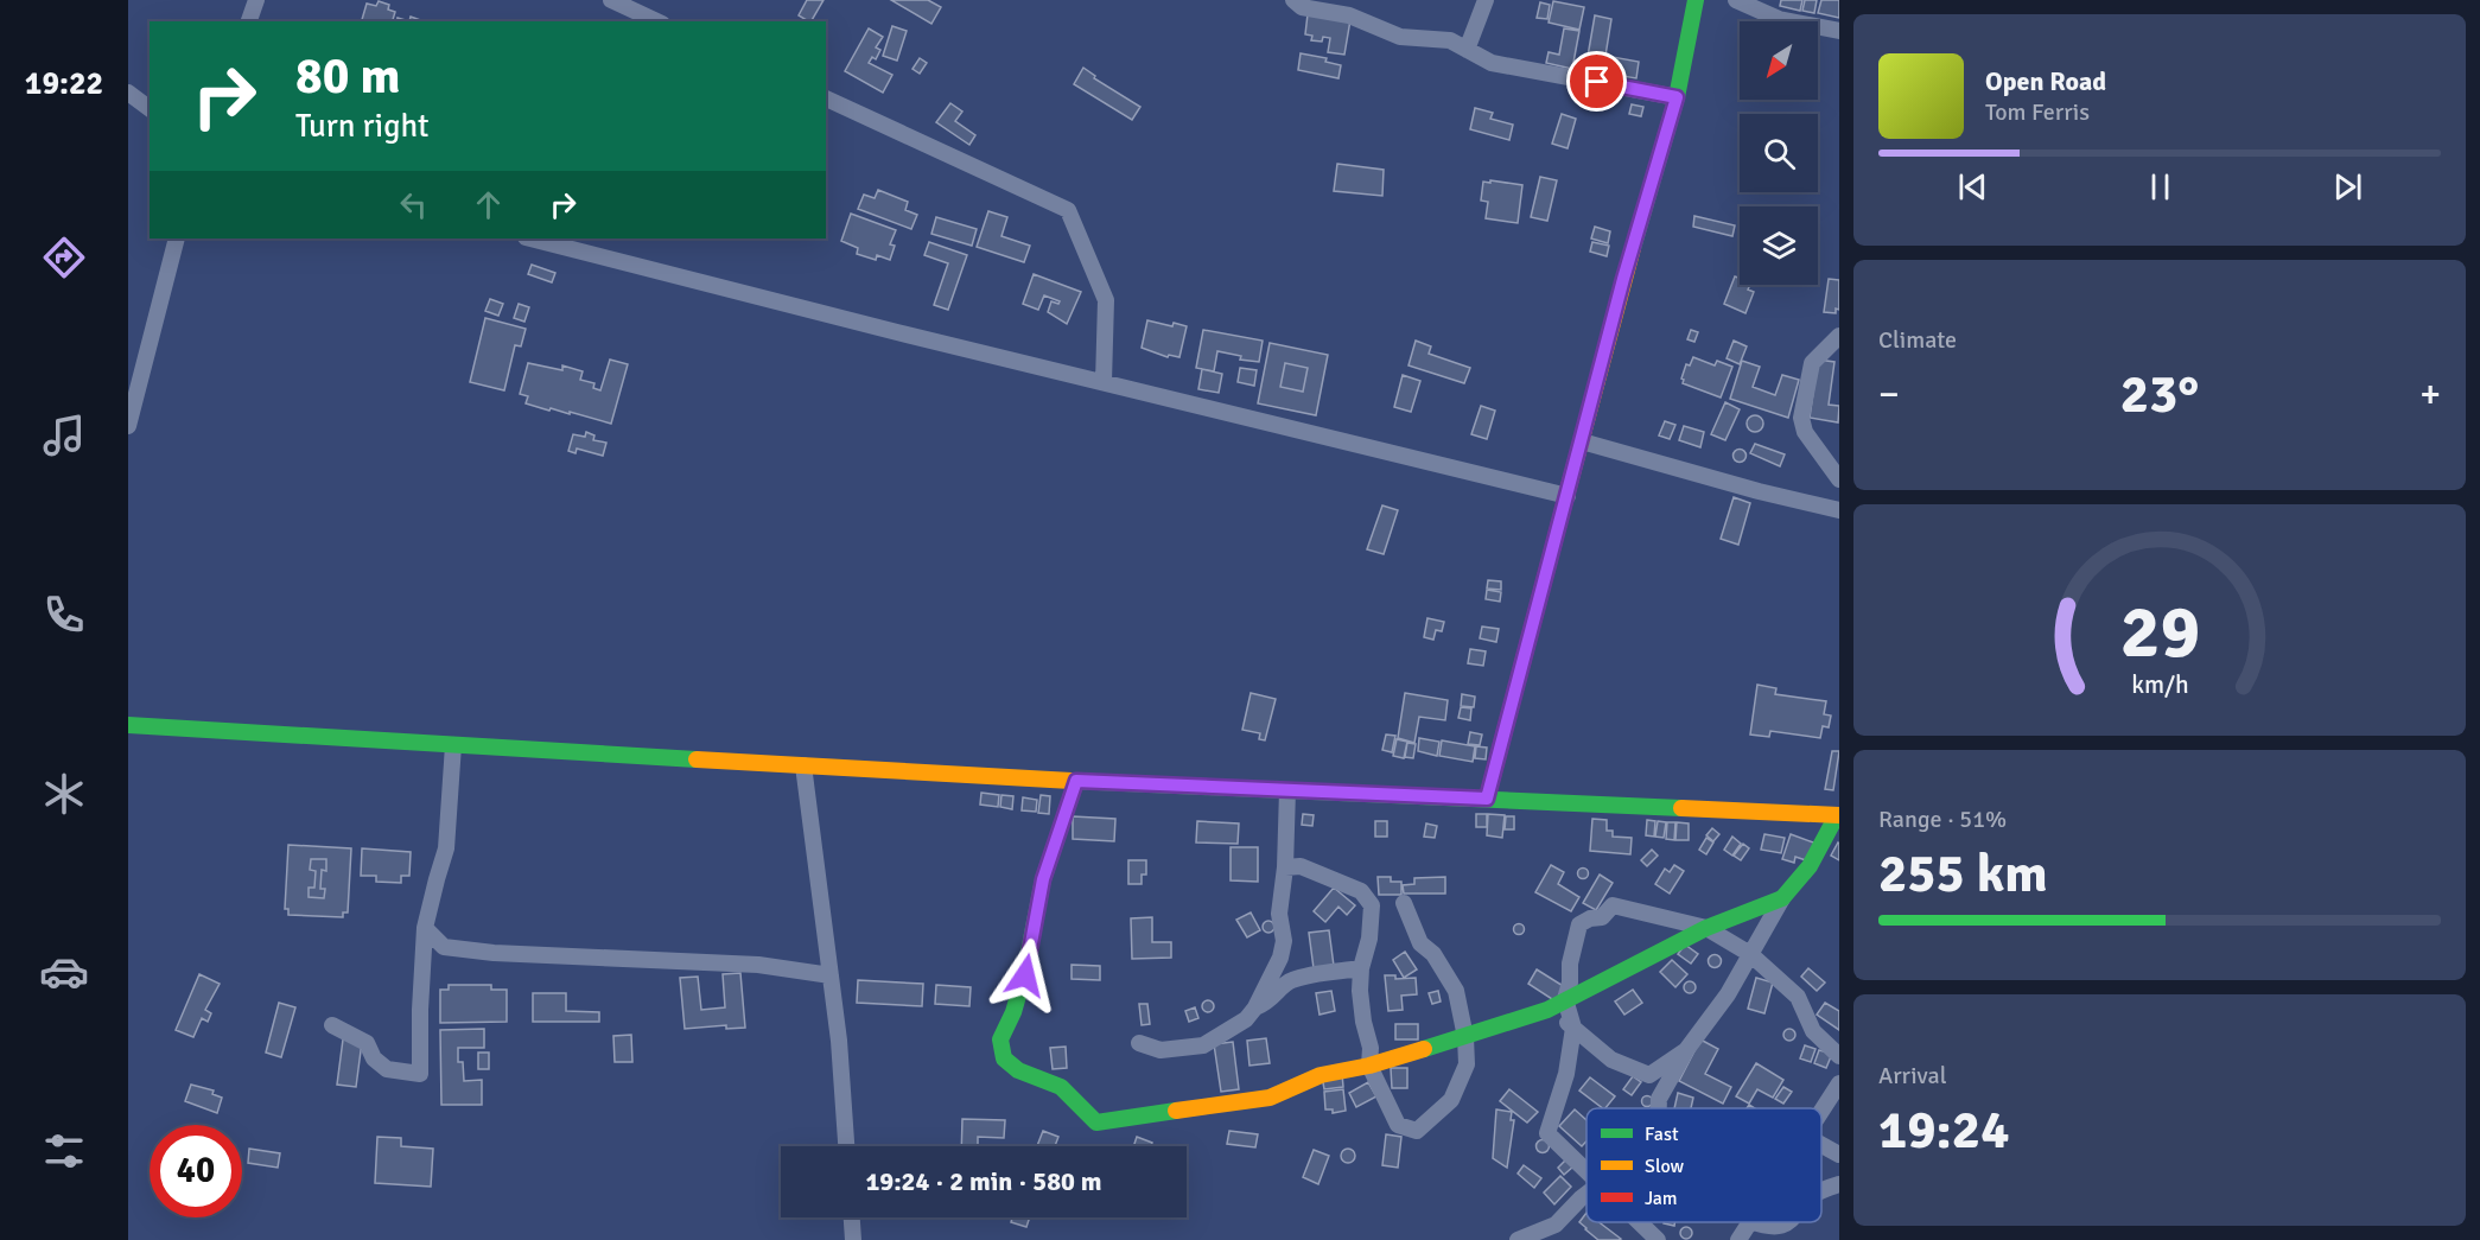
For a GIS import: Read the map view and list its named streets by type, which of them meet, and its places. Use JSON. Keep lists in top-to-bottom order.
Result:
{
  "legend": ["Fast", "Slow", "Jam"],
  "north": "bottom left",
  "page": {
    "tabs": "19:22",
    "turn": ["80 m", "Turn right"],
    "song": ["Open Road", "Tom Ferris"],
    "tile": [
      "Climate",
      ["Range · 51%", "255 km"],
      ["Arrival", "19:24"]
    ],
    "heat": ["−", "23°", "+"],
    "limit": "40",
    "trip": "19:24 · 2 min · 580 m",
    "gauge": ["29", "km/h"]
  }
}
